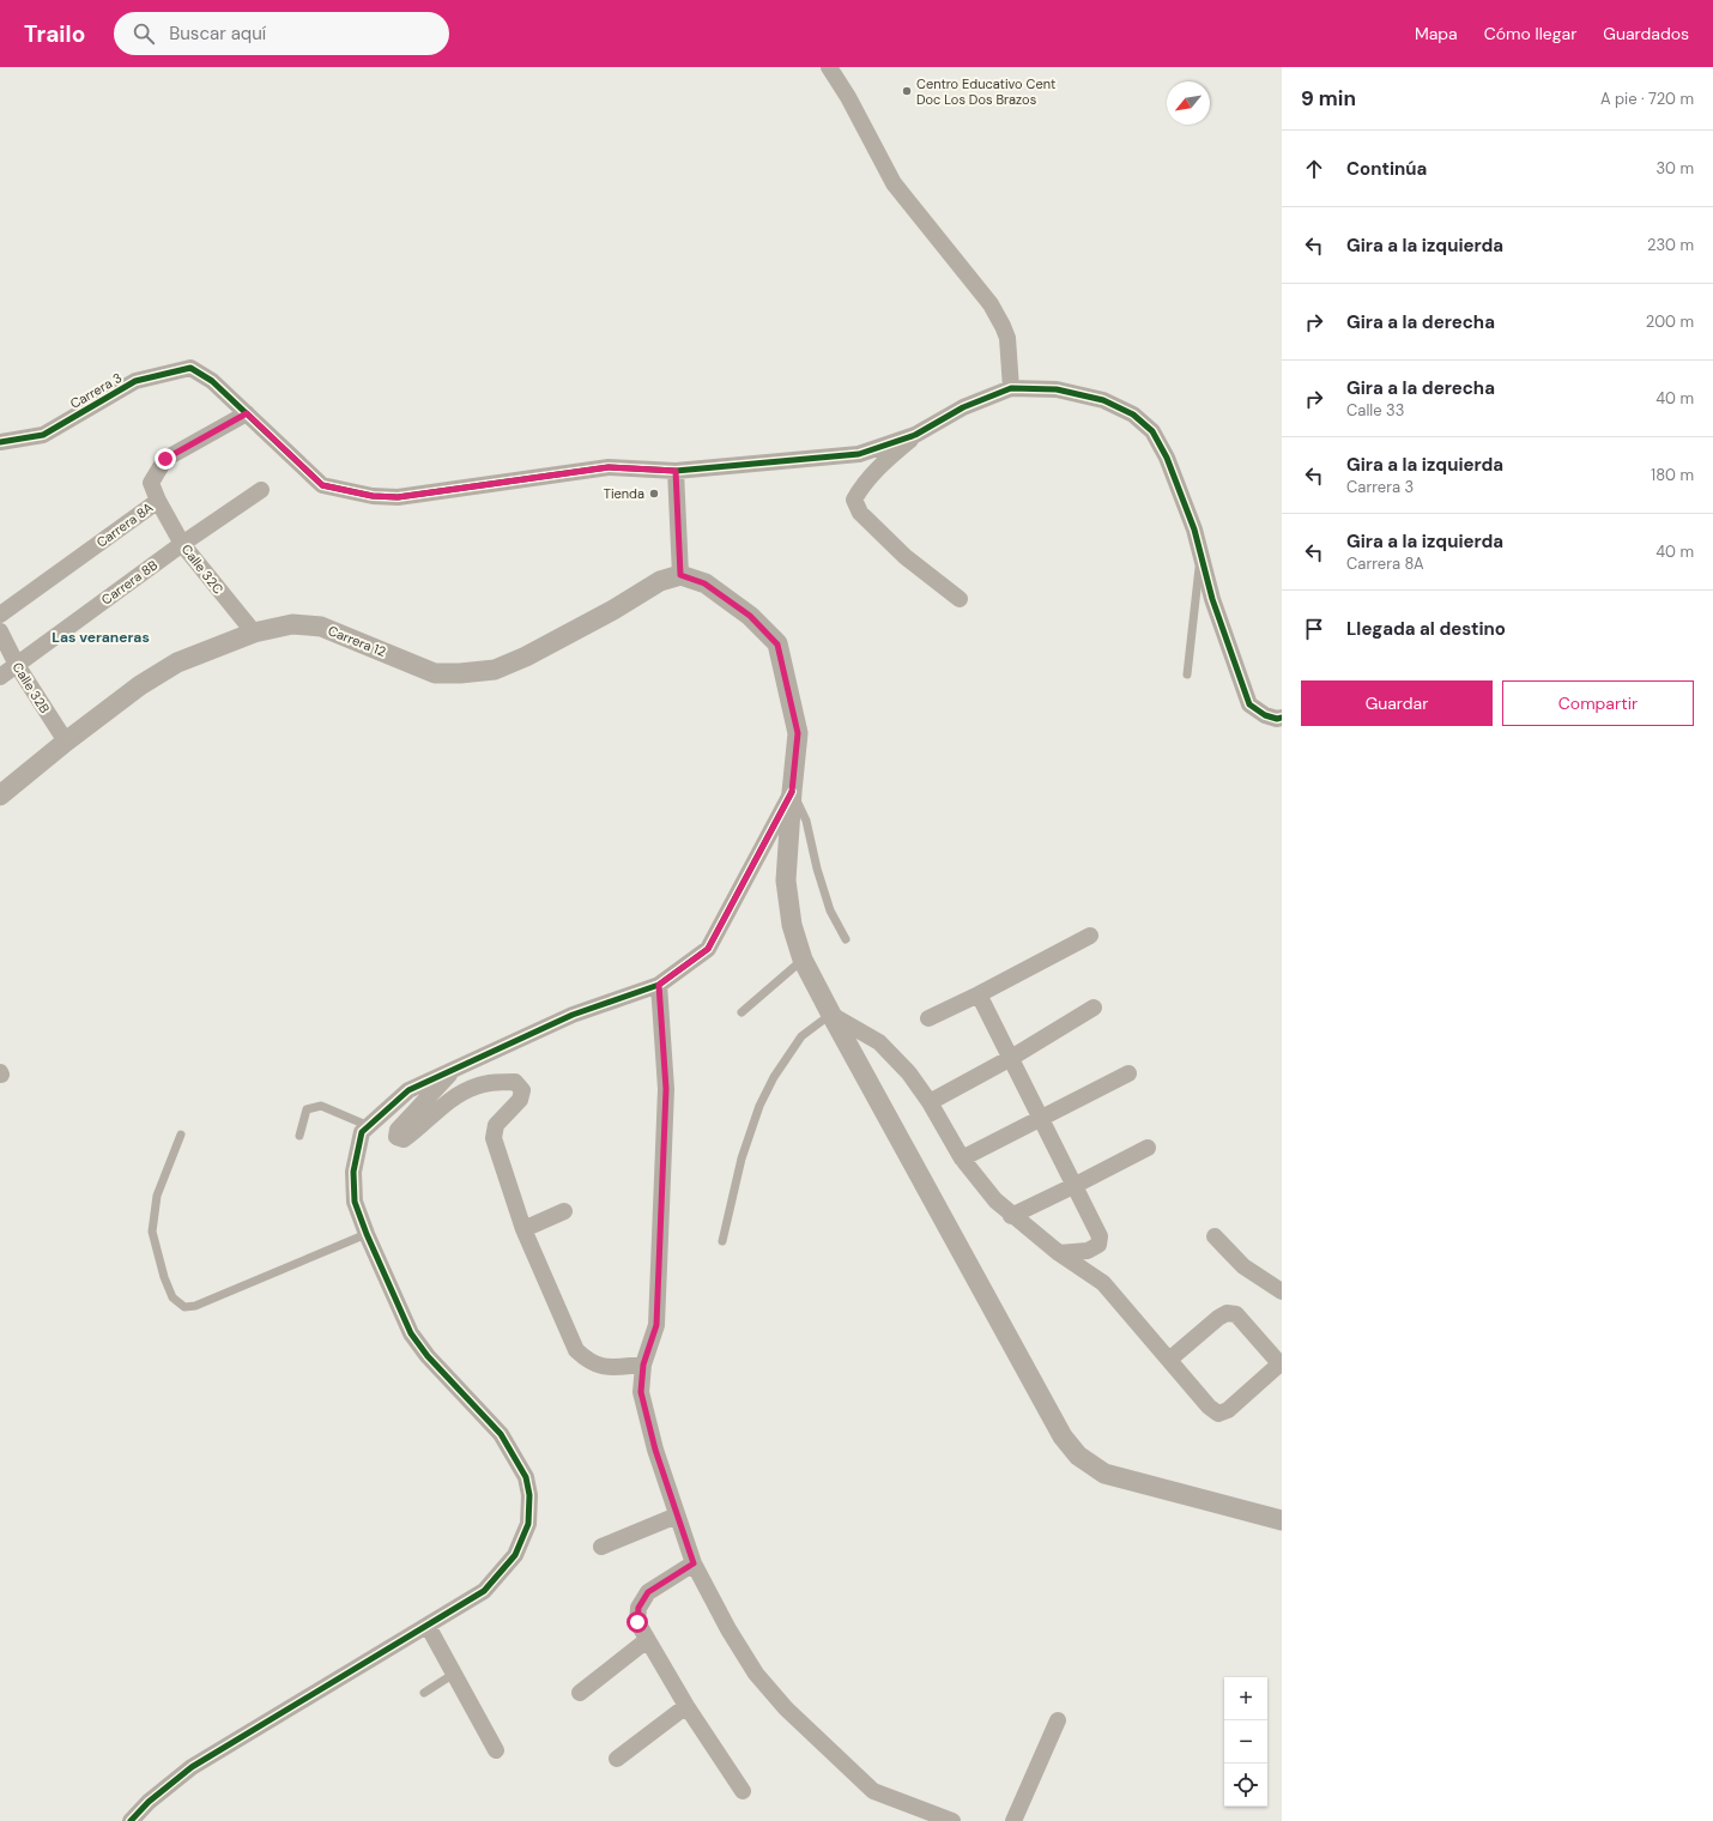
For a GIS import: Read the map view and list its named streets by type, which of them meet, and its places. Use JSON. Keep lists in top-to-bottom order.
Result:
{
  "streets": {
    "street": [
      "Carrera 3",
      "Carrera 8A",
      "Calle 32C",
      "Carrera 8B",
      "Carrera 12",
      "Calle 32B"
    ]
  },
  "crossings": [
    ["Carrera 3", "Carrera 8A"],
    ["Carrera 8A", "Calle 32C"],
    ["Calle 32C", "Carrera 8B"],
    ["Calle 32C", "Carrera 12"],
    ["Carrera 8B", "Calle 32B"],
    ["Carrera 12", "Calle 32B"]
  ],
  "districts": ["Las veraneras"],
  "places": ["Centro Educativo Cent Doc Los Dos Brazos", "Tienda"],
  "north": "bottom left",
  "page": {
    "header": "Trailo",
    "search": "Buscar aquí",
    "nav": ["Mapa", "Cómo llegar", "Guardados"],
    "heading": ["9 min", "A pie · 720 m"],
    "list": [
      ["Continúa", "30 m"],
      ["Gira a la izquierda", "230 m"],
      ["Gira a la derecha", "200 m"],
      ["Gira a la derecha", "Calle 33", "40 m"],
      ["Gira a la izquierda", "Carrera 3", "180 m"],
      ["Gira a la izquierda", "Carrera 8A", "40 m"],
      "Llegada al destino"
    ],
    "buttons": ["Guardar", "Compartir"],
    "map_buttons": ["+", "−"]
  }
}
